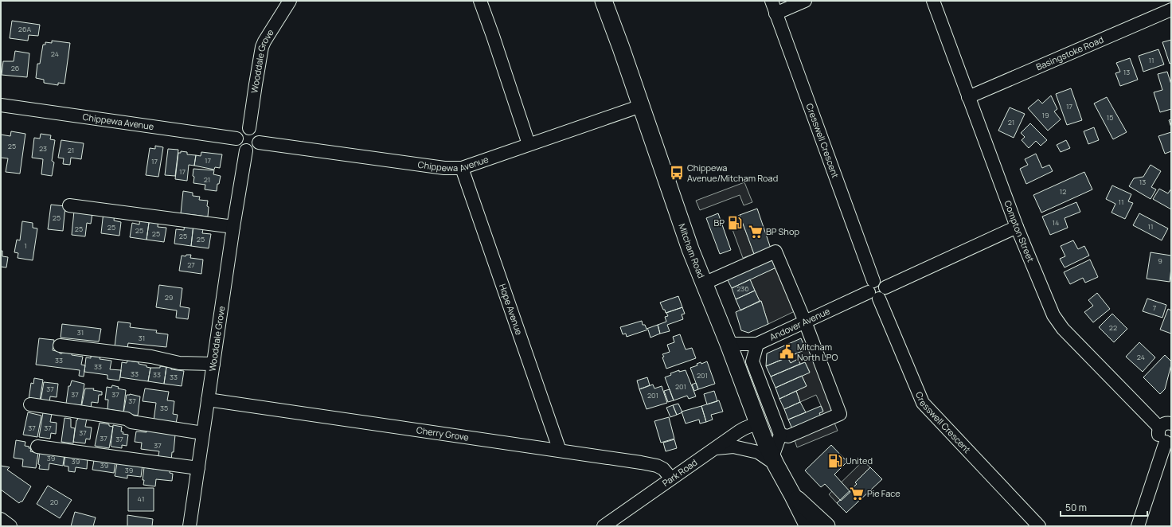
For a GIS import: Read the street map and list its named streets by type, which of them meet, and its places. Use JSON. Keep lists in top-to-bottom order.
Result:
{
  "streets": {
    "main road": ["Mitcham Road"],
    "street": [
      "Basingstoke Road",
      "Wooddale Grove",
      "Chippewa Avenue",
      "Cresswell Crescent",
      "Compton Street",
      "Hope Avenue",
      "Andover Avenue",
      "Cherry Grove",
      "Park Road"
    ]
  },
  "crossings": [
    ["Basingstoke Road", "Compton Street"],
    ["Wooddale Grove", "Chippewa Avenue"],
    ["Wooddale Grove", "Cherry Grove"],
    ["Chippewa Avenue", "Mitcham Road"],
    ["Chippewa Avenue", "Hope Avenue"],
    ["Cresswell Crescent", "Andover Avenue"],
    ["Mitcham Road", "Andover Avenue"],
    ["Mitcham Road", "Park Road"],
    ["Hope Avenue", "Cherry Grove"],
    ["Cherry Grove", "Park Road"]
  ],
  "places": {
    "bus stop": ["Chippewa Avenue/Mitcham Road"],
    "fuel station": ["BP", "United"],
    "supermarket": ["BP Shop", "Pie Face"],
    "public building": ["Mitcham North LPO"]
  },
  "house_numbers": [
    "26A",
    "24",
    "11",
    "26",
    "13",
    "17",
    "19",
    "15",
    "21",
    "25",
    "23",
    "21",
    "17",
    "17",
    "17",
    "21",
    "13",
    "12",
    "11",
    "25",
    "14",
    "11",
    "25",
    "25",
    "25",
    "25",
    "25",
    "25",
    "1",
    "9",
    "27",
    "236",
    "29",
    "7",
    "22",
    "31",
    "31",
    "24",
    "33",
    "33",
    "33",
    "33",
    "201",
    "33",
    "201",
    "37",
    "37",
    "37",
    "201",
    "37",
    "35",
    "37",
    "37",
    "37",
    "37",
    "37",
    "37",
    "39",
    "39",
    "39",
    "39",
    "41",
    "20"
  ],
  "scale_bar": "50 m"
}
